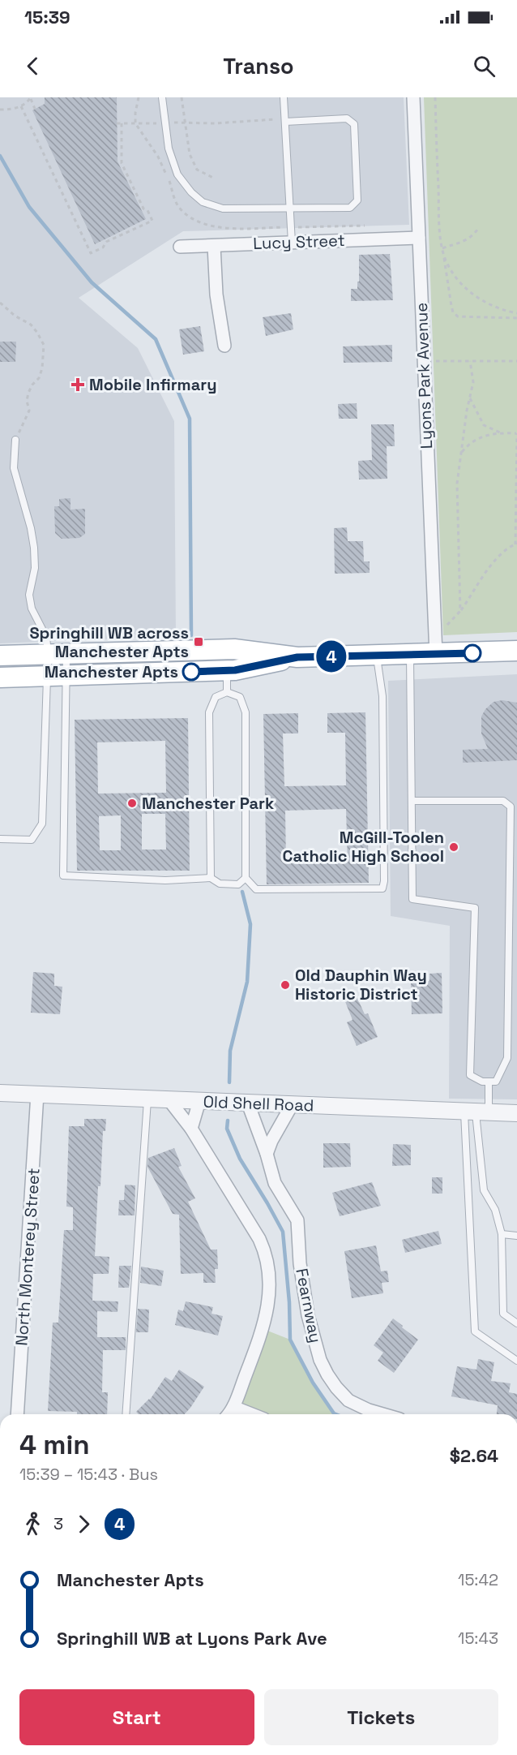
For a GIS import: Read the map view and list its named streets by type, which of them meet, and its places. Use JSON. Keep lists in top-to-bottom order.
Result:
{
  "streets": {
    "street": [
      "Lucy Street",
      "Lyons Park Avenue",
      "Old Shell Road",
      "North Monterey Street",
      "Fearnway"
    ]
  },
  "crossings": [
    ["Lucy Street", "Lyons Park Avenue"],
    ["Old Shell Road", "North Monterey Street"],
    ["Old Shell Road", "Fearnway"]
  ],
  "places": {
    "health": ["Mobile Infirmary"],
    "transit": ["Springhill WB across Manchester Apts"],
    "other": [
      "Manchester Apts",
      "Manchester Park",
      "McGill-Toolen Catholic High School",
      "Old Dauphin Way Historic District"
    ]
  },
  "lines": ["bus line 4"],
  "page": {
    "status": "15:39",
    "header": "Transo",
    "on_map": "4",
    "heading": ["4 min", "15:39 – 15:43 · Bus", "$2.64"],
    "legs": ["3", "4"],
    "list": [
      {
        "name": "Manchester Apts",
        "value": "15:42"
      },
      {
        "name": "Springhill WB at Lyons Park Ave",
        "value": "15:43"
      }
    ],
    "buttons": ["Start", "Tickets"]
  }
}
